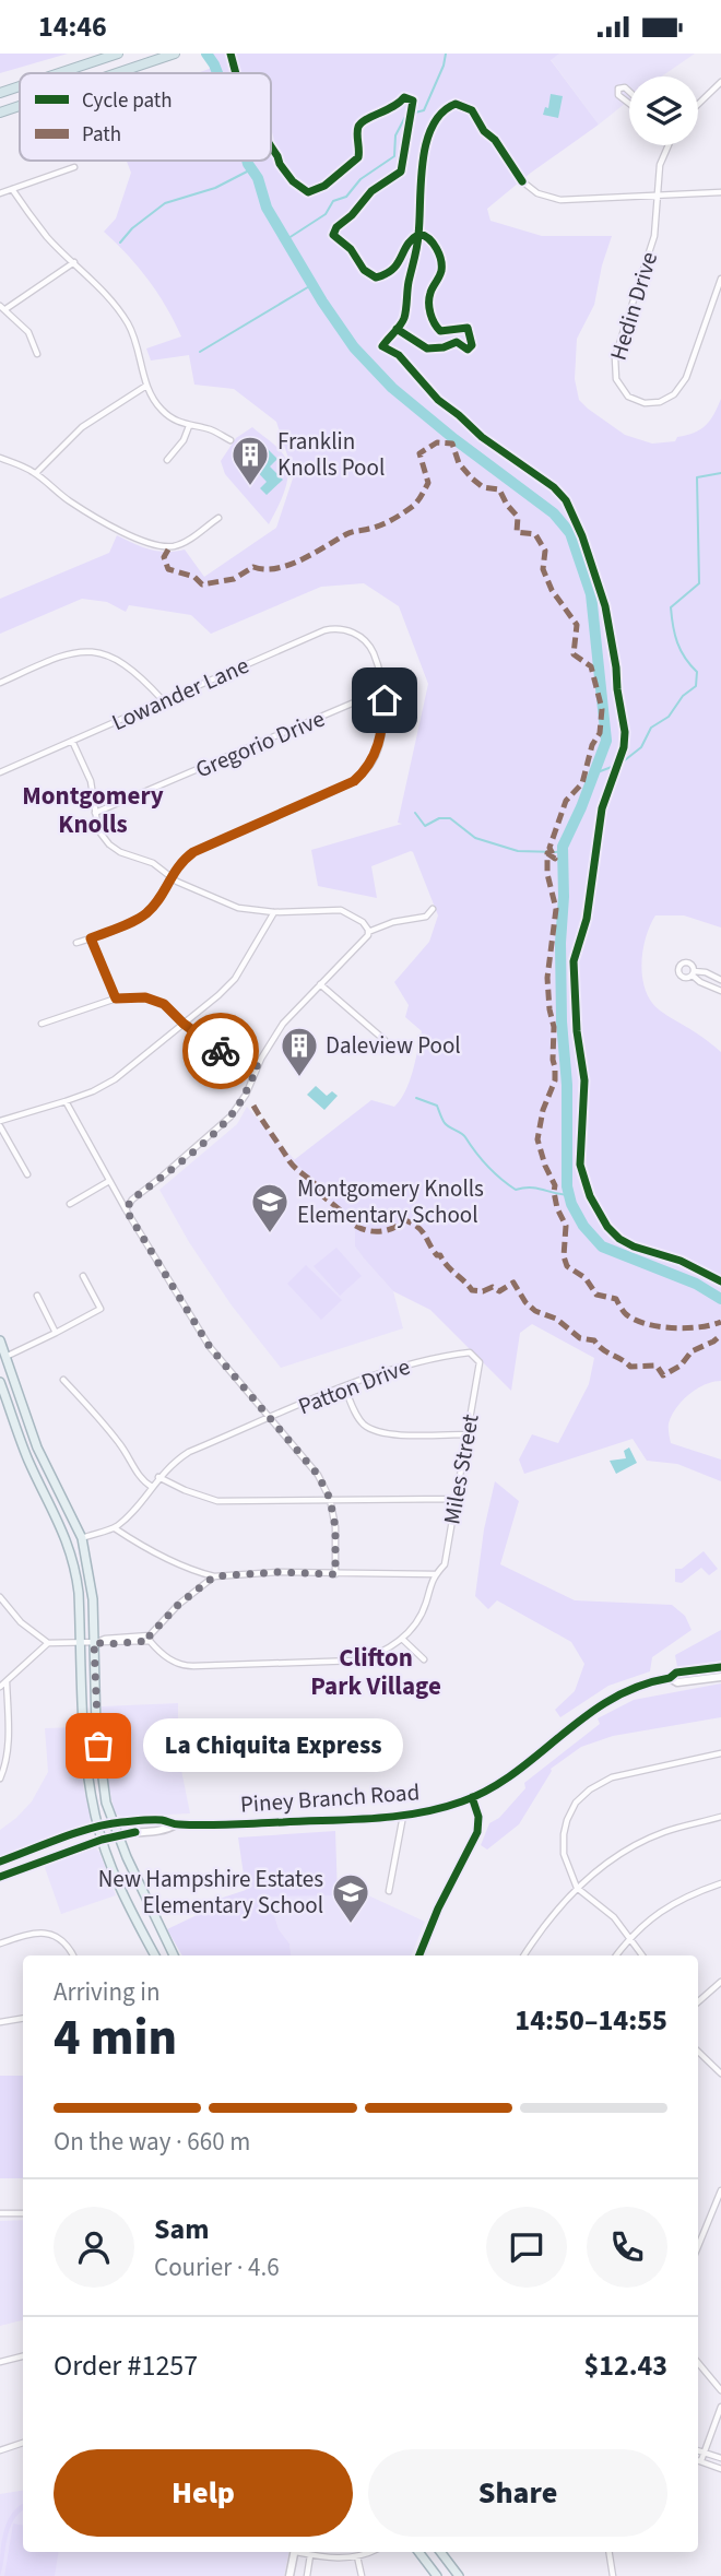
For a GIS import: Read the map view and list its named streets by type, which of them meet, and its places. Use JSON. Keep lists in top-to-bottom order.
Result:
{
  "streets": {
    "main road": ["Piney Branch Road"],
    "street": [
      "Hedin Drive",
      "Lowander Lane",
      "Gregorio Drive",
      "Patton Drive",
      "Miles Street"
    ]
  },
  "crossings": [
    ["Lowander Lane", "Gregorio Drive"],
    ["Patton Drive", "Miles Street"]
  ],
  "districts": ["Montgomery Knolls", "Clifton Park Village"],
  "places": {
    "building": ["Franklin Knolls Pool", "Daleview Pool"],
    "school or university": ["Montgomery Knolls Elementary School", "New Hampshire Estates Elementary School"],
    "other": ["La Chiquita Express"]
  },
  "legend": ["Cycle path", "Path"],
  "page": {
    "status": "14:46",
    "bubble": "La Chiquita Express",
    "heading": ["4 min", "Arriving in", "14:50–14:55"],
    "panel": [
      "Sam",
      "Courier · 4.6",
      "Order #1257",
      "$12.43"
    ],
    "bar": "On the way · 660 m",
    "buttons": ["Help", "Share"]
  }
}
